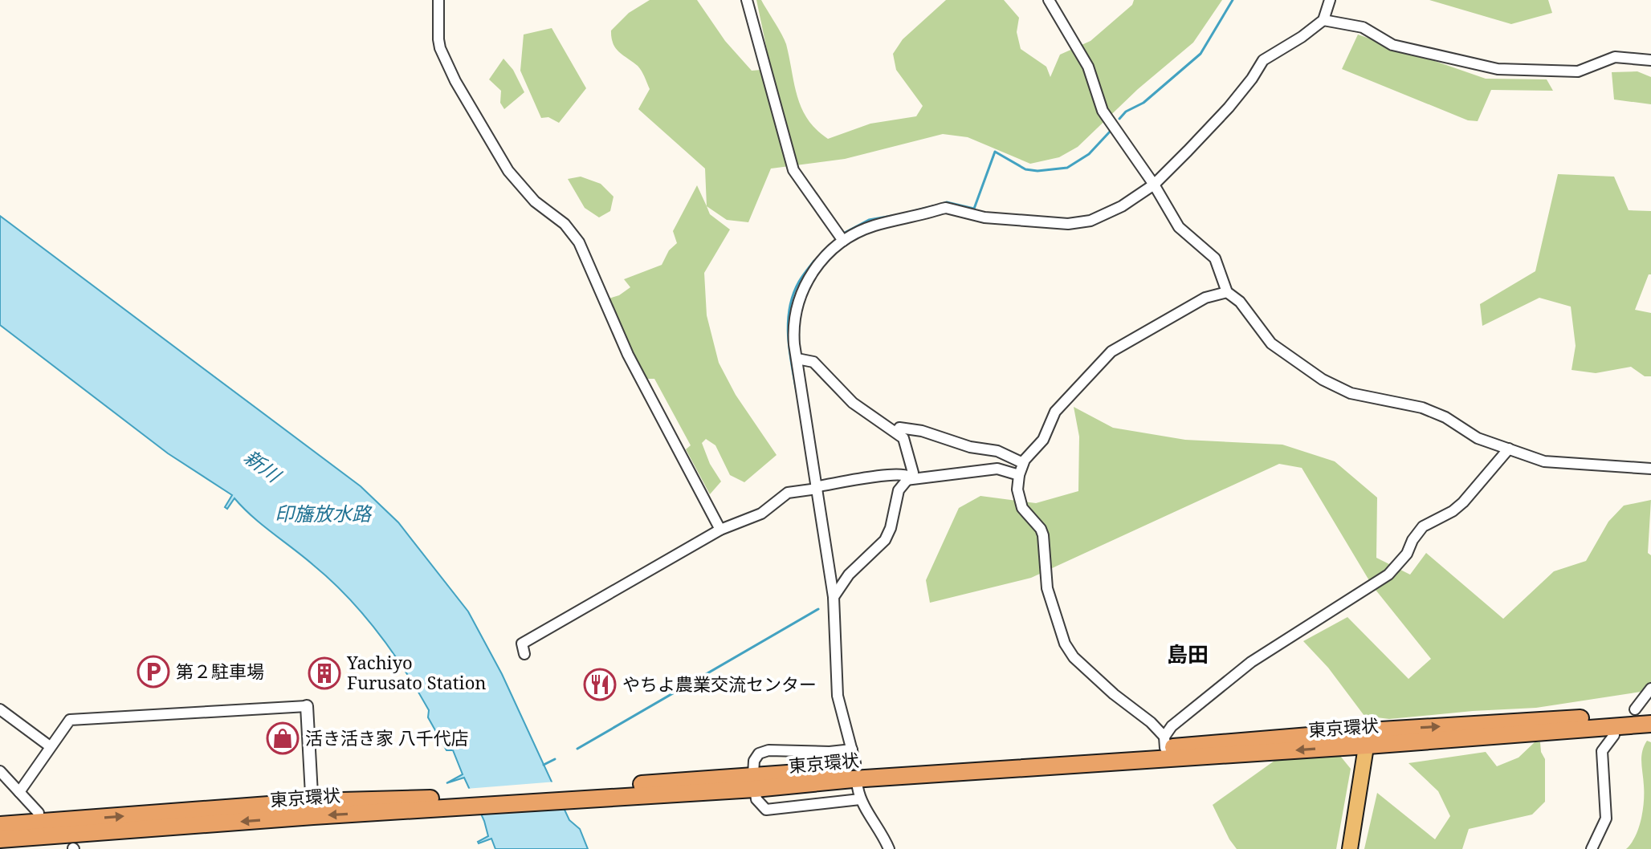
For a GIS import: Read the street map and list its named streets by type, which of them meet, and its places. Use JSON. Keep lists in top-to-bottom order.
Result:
{
  "streets": {
    "highway": ["東京環状"]
  },
  "districts": ["島田"],
  "water": ["新川", "印旛放水路"],
  "places": {
    "parking": ["第２駐車場"],
    "building": ["Yachiyo Furusato Station"],
    "restaurant": ["やちよ農業交流センター"],
    "shop": ["活き活き家 八千代店"]
  }
}
